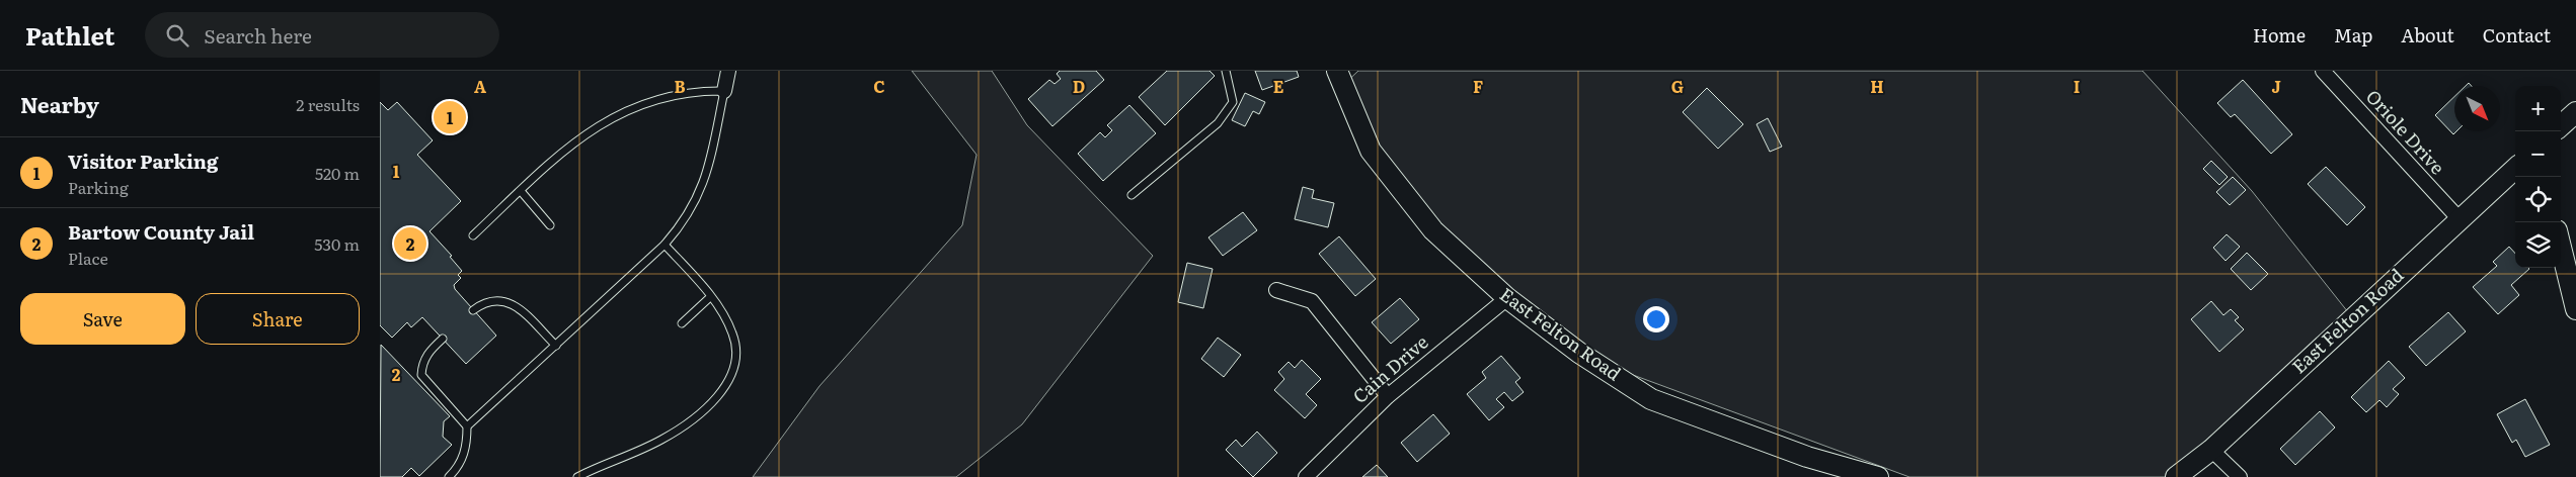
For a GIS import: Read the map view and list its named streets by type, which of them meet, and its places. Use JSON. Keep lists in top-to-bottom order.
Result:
{
  "streets": {
    "street": ["Oriole Drive", "East Felton Road", "Cain Drive"]
  },
  "crossings": [
    ["Oriole Drive", "East Felton Road"],
    ["East Felton Road", "Cain Drive"]
  ],
  "north": "bottom right",
  "page": {
    "header": "Pathlet",
    "search": "Search here",
    "nav": [
      "Home",
      "Map",
      "About",
      "Contact"
    ],
    "heading": ["Nearby", "2 results"],
    "map_buttons": ["+", "−"],
    "pins": ["1", "2"],
    "list": [
      {
        "mark": "1",
        "name": "Visitor Parking",
        "note": "Parking",
        "value": "520 m"
      },
      {
        "mark": "2",
        "name": "Bartow County Jail",
        "note": "Place",
        "value": "530 m"
      }
    ],
    "buttons": ["Save", "Share"]
  },
  "grid": {
    "columns": [
      "A",
      "B",
      "C",
      "D",
      "E",
      "F",
      "G",
      "H",
      "I",
      "J"
    ],
    "rows": ["1", "2"]
  }
}
